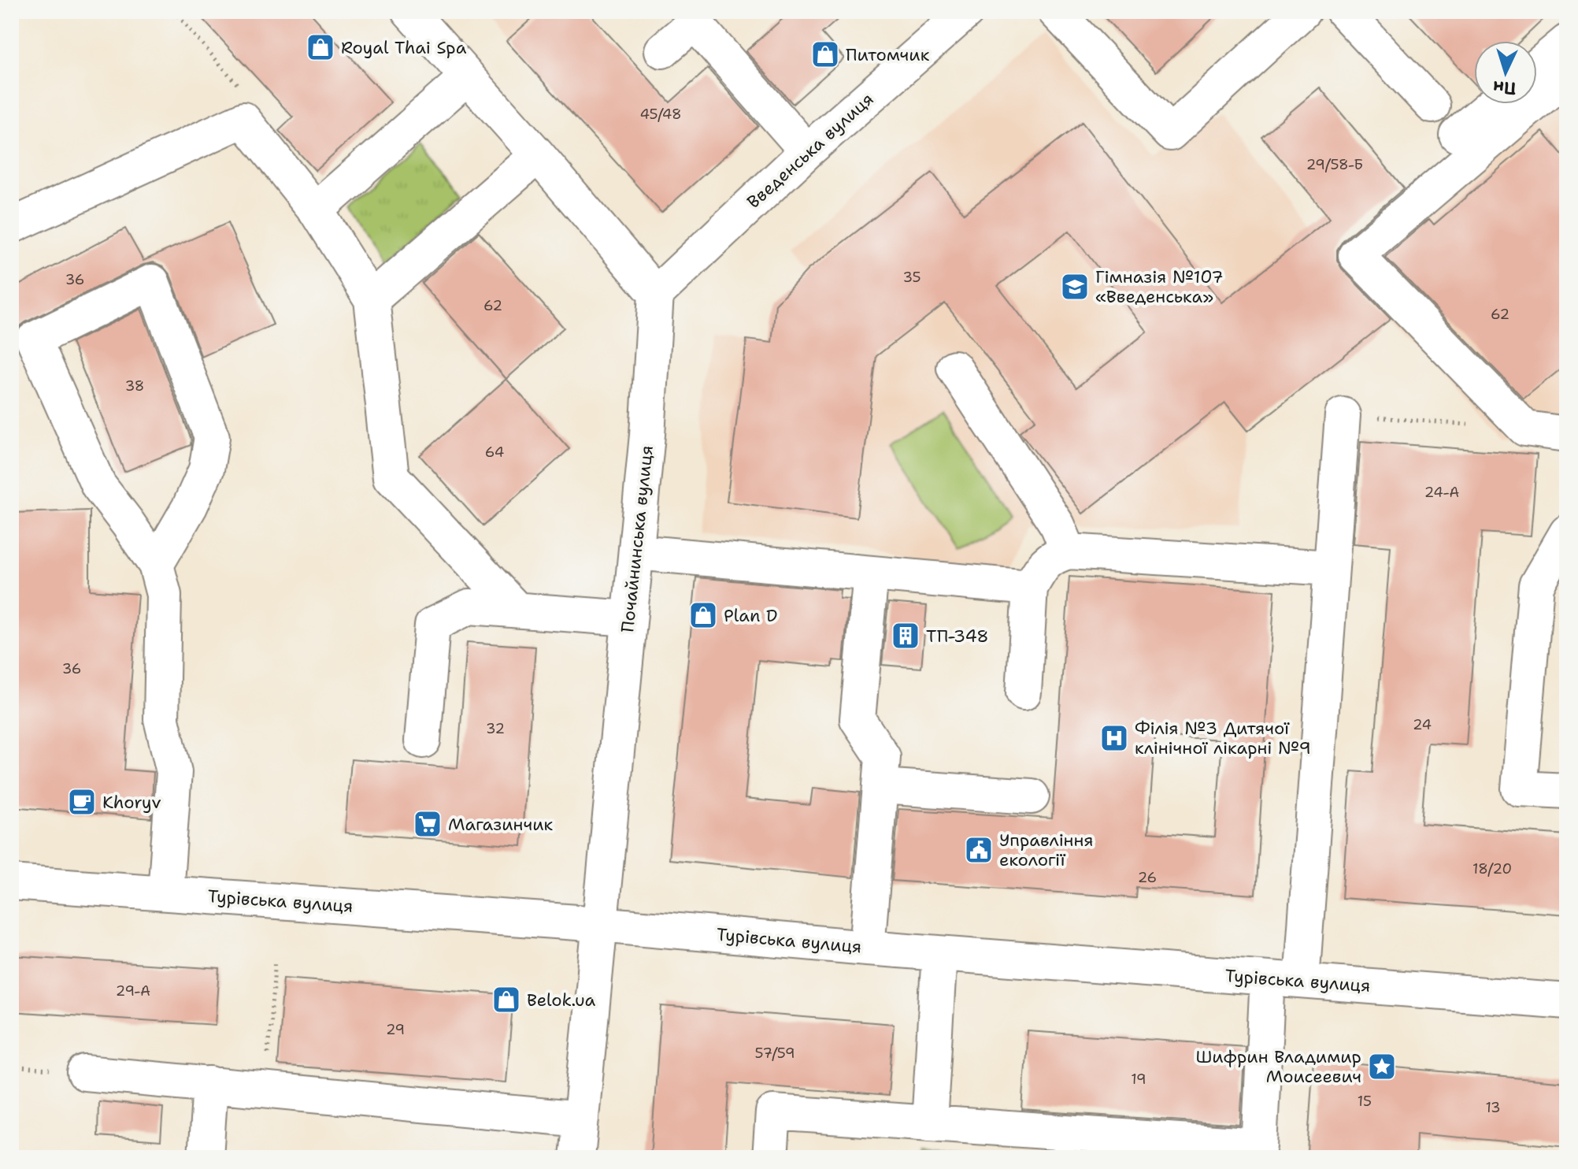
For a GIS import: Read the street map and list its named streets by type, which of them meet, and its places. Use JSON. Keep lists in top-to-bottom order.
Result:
{
  "streets": {
    "street": ["Введенська вулиця", "Почайнинська вулиця", "Турівська вулиця"]
  },
  "crossings": [
    ["Введенська вулиця", "Почайнинська вулиця"],
    ["Почайнинська вулиця", "Турівська вулиця"]
  ],
  "places": {
    "shop": [
      "Royal Thai Spa",
      "Питомчик",
      "Plan D",
      "Belok.ua"
    ],
    "school or university": ["Гімназія №107 «Введенська»"],
    "building": ["ТП-348"],
    "hospital": ["Філія №3 Дитячої клінічної лікарні №9"],
    "cafe": ["Khoryv"],
    "supermarket": ["Магазинчик"],
    "public building": ["Управління екології"],
    "place": ["Шифрин Владимир Моисеевич"]
  },
  "house_numbers": [
    "45/48",
    "29/58-Б",
    "35",
    "36",
    "62",
    "62",
    "38",
    "64",
    "24-А",
    "36",
    "24",
    "32",
    "18/20",
    "26",
    "29-А",
    "29",
    "57/59",
    "19",
    "15",
    "13"
  ],
  "north": "bottom"
}
